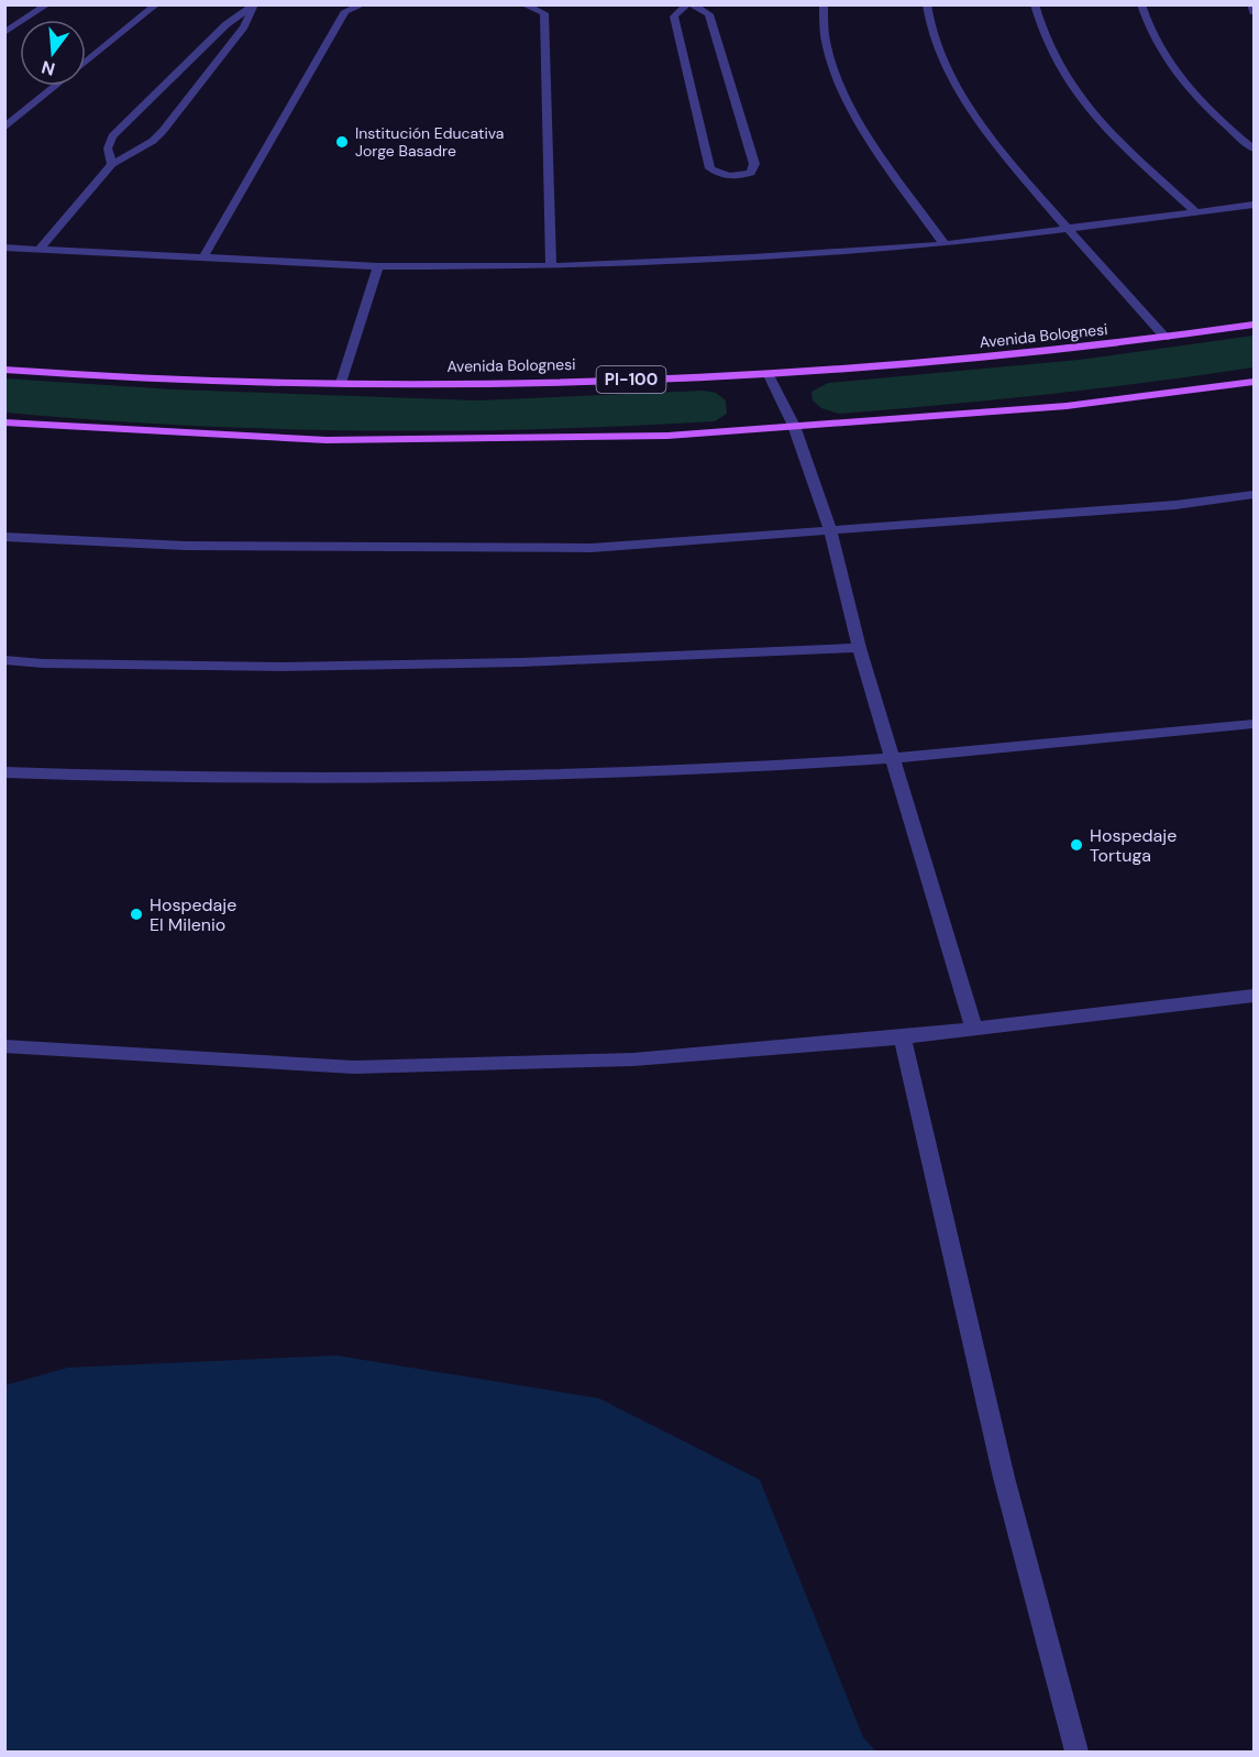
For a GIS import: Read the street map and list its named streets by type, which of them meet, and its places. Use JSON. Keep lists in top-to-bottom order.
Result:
{
  "streets": {
    "main road": ["Avenida Bolognesi", "PI-100"]
  },
  "places": ["Institución Educativa Jorge Basadre", "Hospedaje Tortuga", "Hospedaje El Milenio"],
  "north": "bottom"
}
